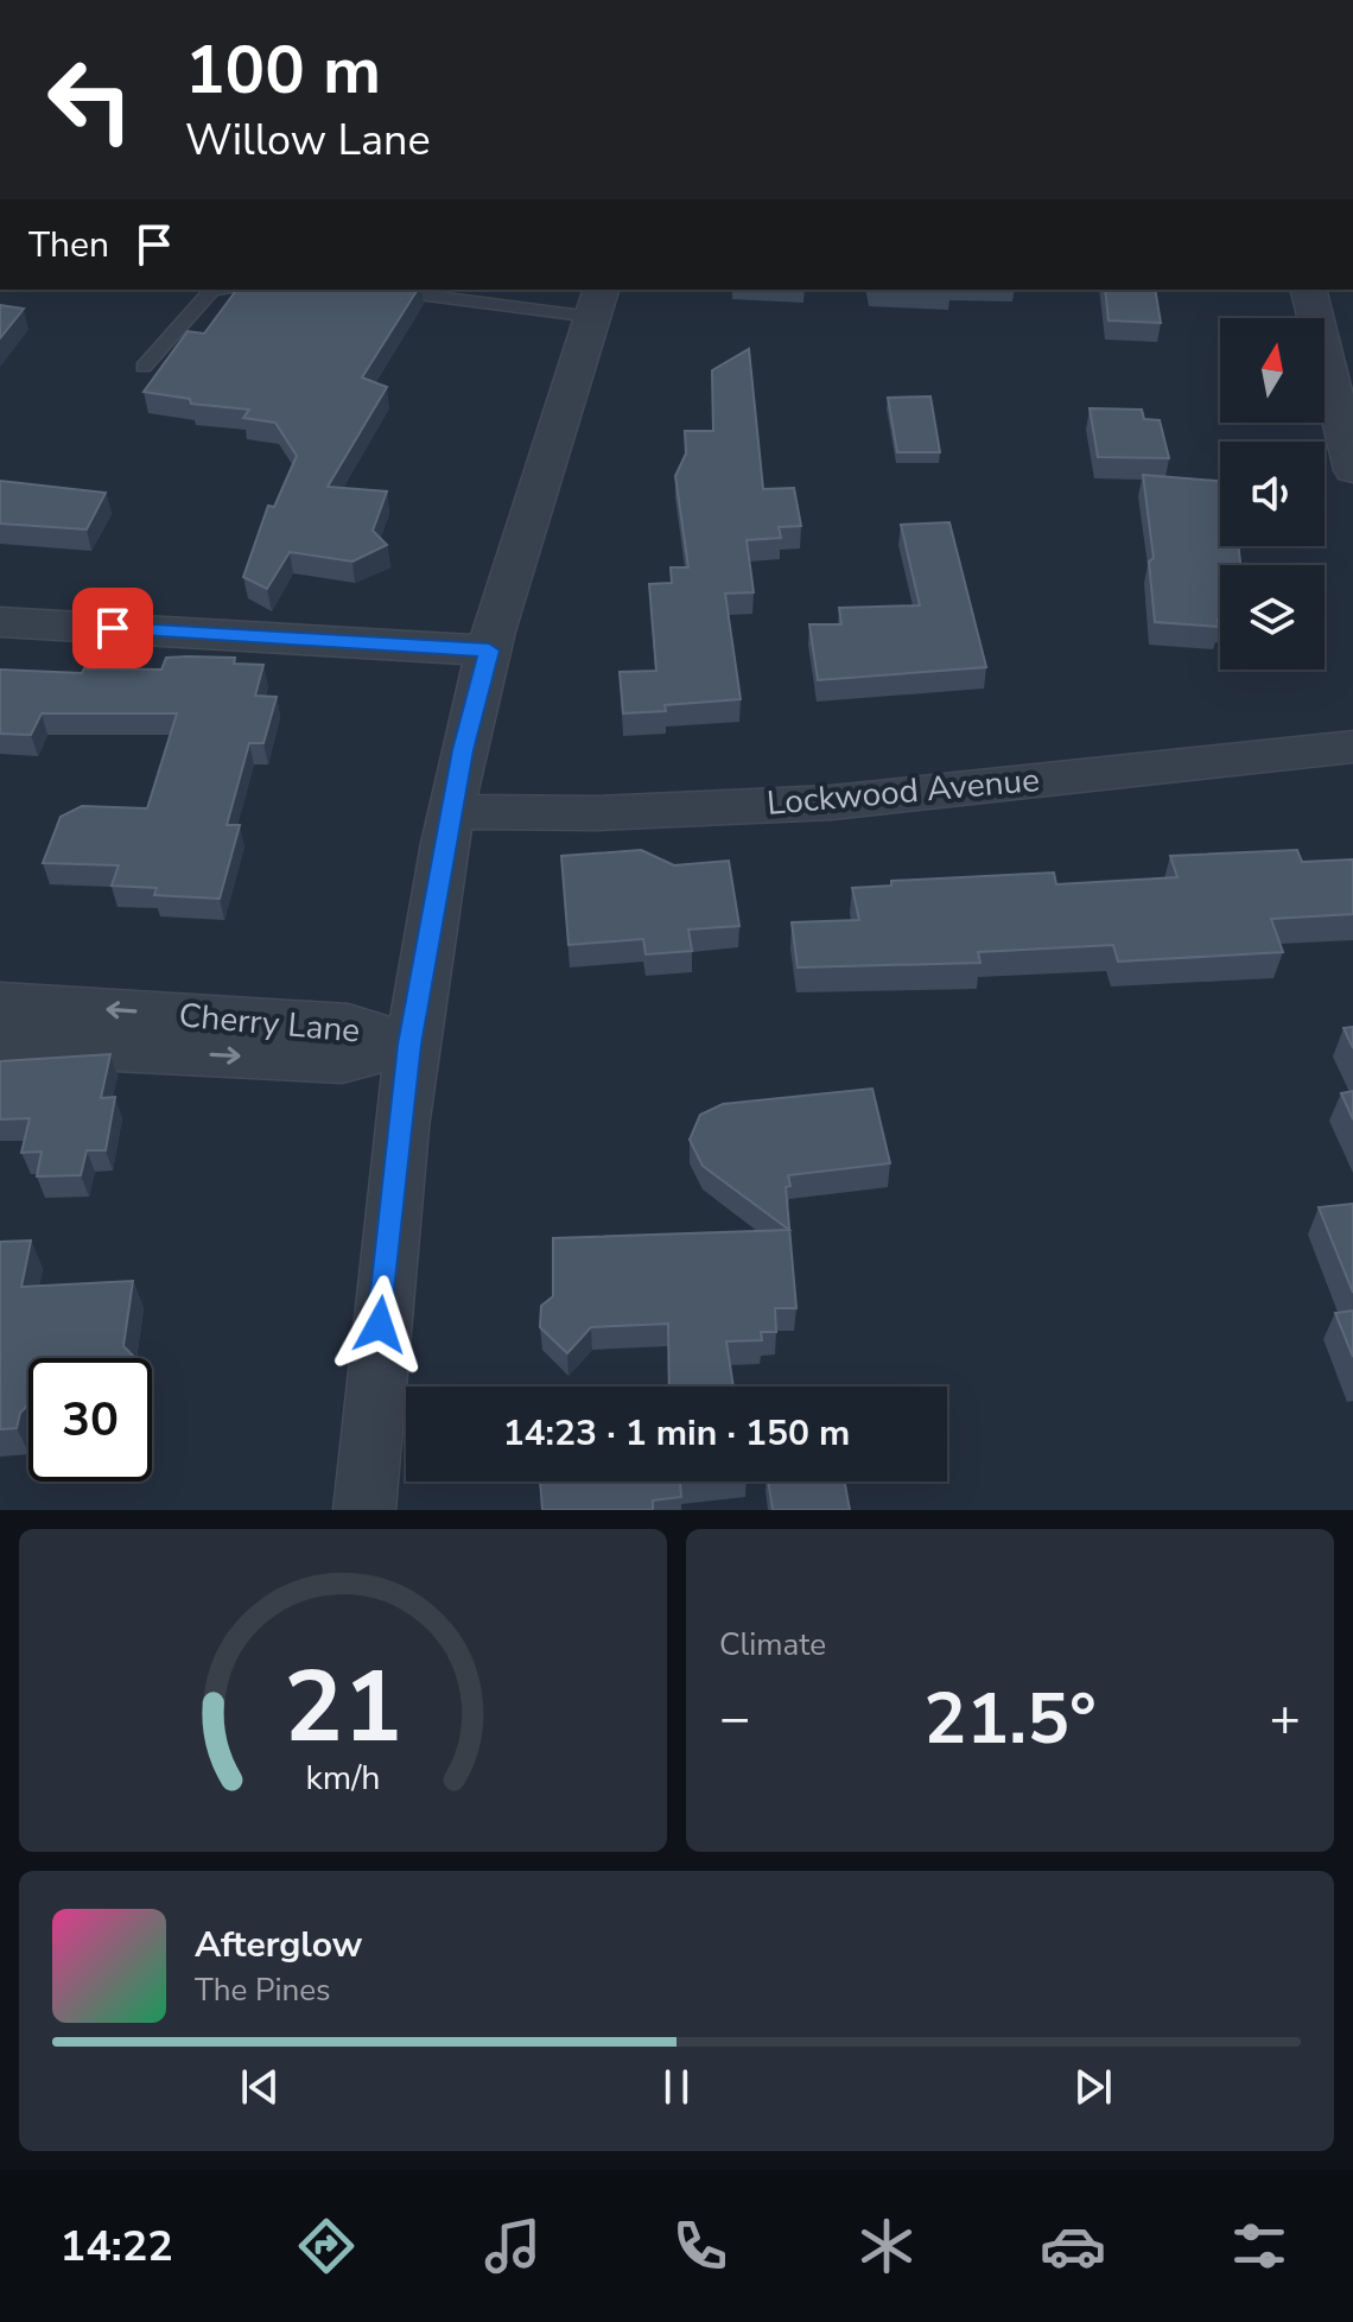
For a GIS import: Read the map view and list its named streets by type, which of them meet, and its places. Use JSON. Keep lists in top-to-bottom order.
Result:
{
  "streets": {
    "street": ["Lockwood Avenue", "Cherry Lane"]
  },
  "north": "top",
  "page": {
    "turn": ["100 m", "Willow Lane"],
    "then": "Then",
    "limit": "30",
    "trip": "14:23 · 1 min · 150 m",
    "tile": "Climate",
    "heat": ["−", "21.5°", "+"],
    "song": ["Afterglow", "The Pines"],
    "tabs": "14:22",
    "gauge": ["21", "km/h"]
  }
}
